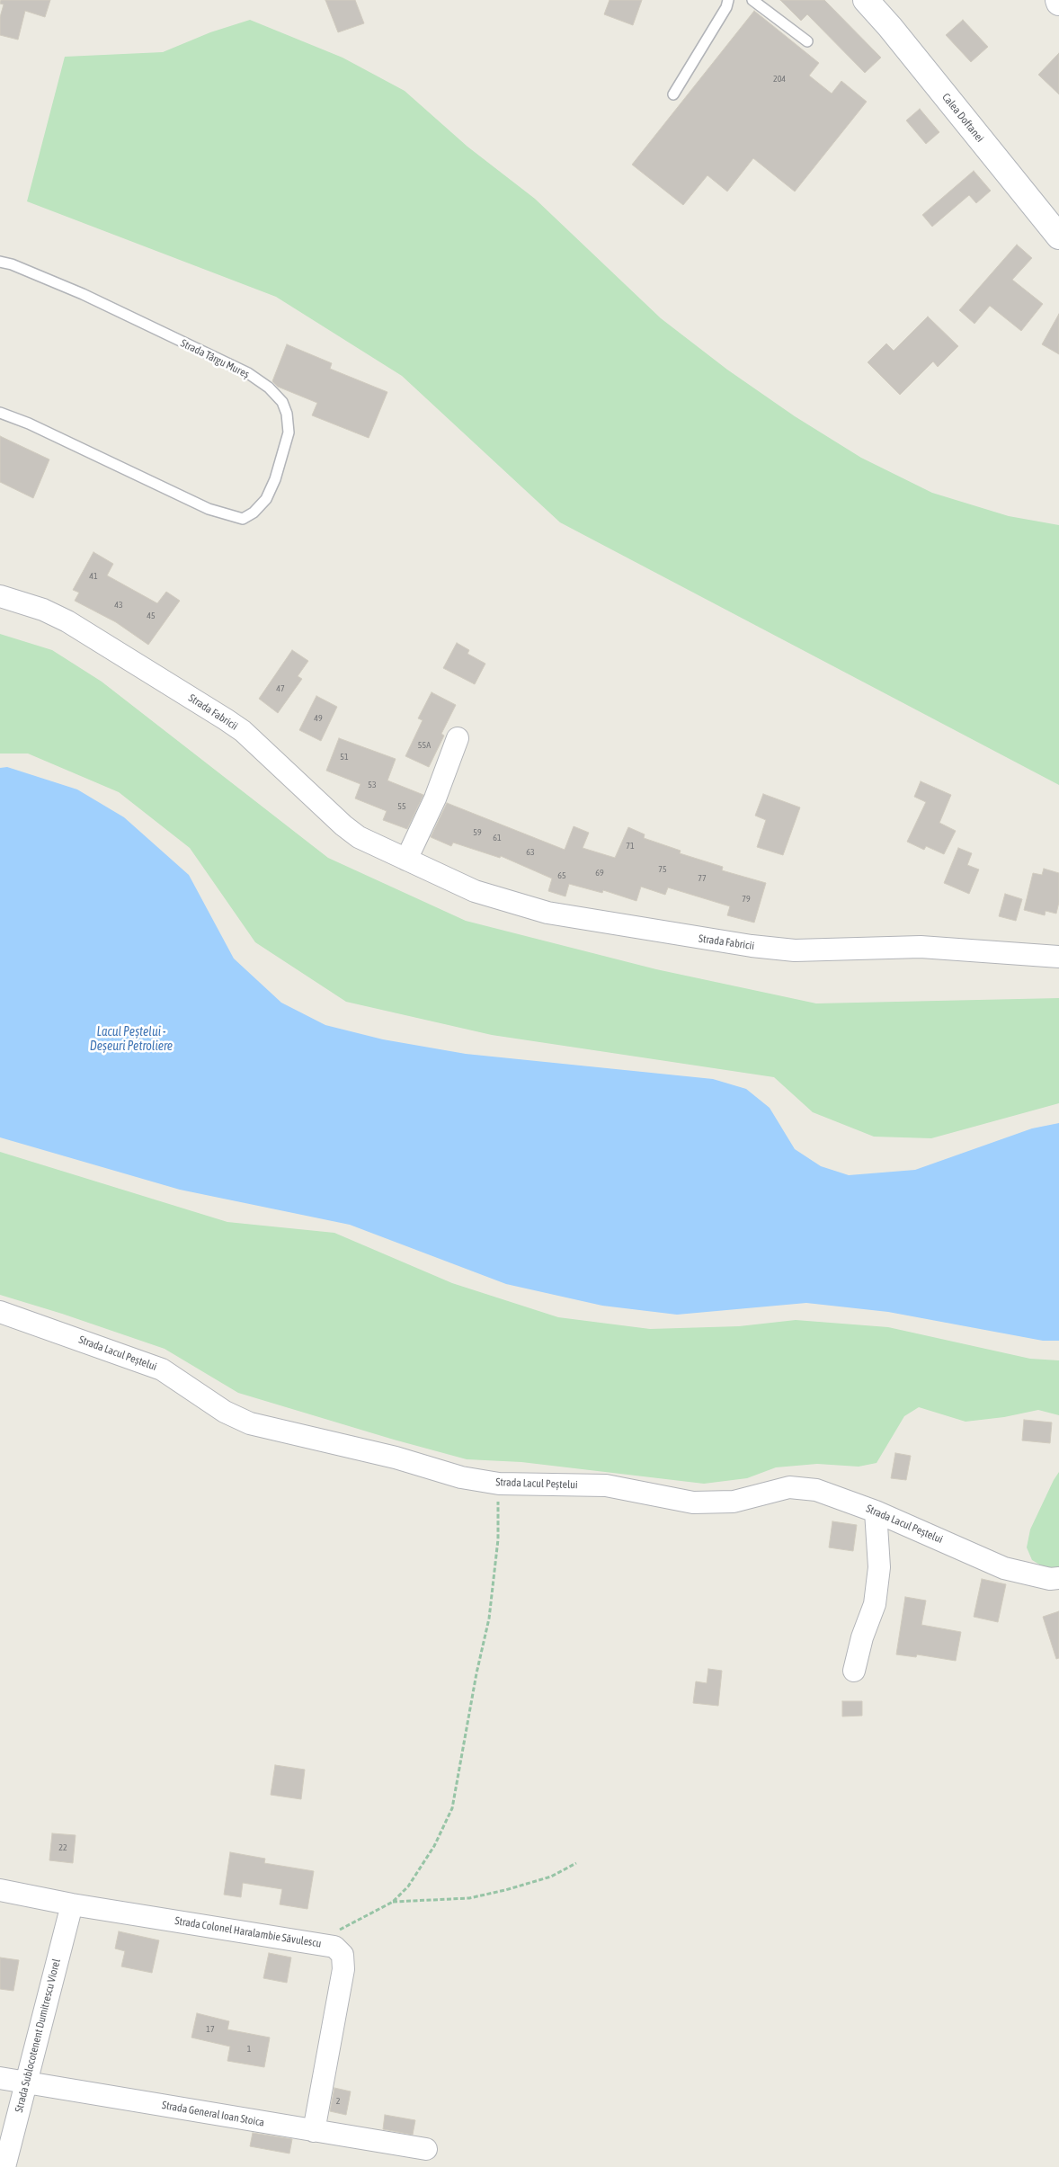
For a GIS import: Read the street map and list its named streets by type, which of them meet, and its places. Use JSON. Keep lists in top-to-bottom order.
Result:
{
  "streets": {
    "main road": ["Calea Doftanei"],
    "street": [
      "Strada Fabricii",
      "Strada Lacul Peștelui",
      "Strada Colonel Haralambie Săvulescu",
      "Strada Sublocotenent Dumitrescu Viorel",
      "Strada General Ioan Stoica"
    ],
    "lane": ["Strada Târgu Mureș"]
  },
  "crossings": [
    ["Strada Colonel Haralambie Săvulescu", "Strada Sublocotenent Dumitrescu Viorel"],
    ["Strada Colonel Haralambie Săvulescu", "Strada General Ioan Stoica"],
    ["Strada Sublocotenent Dumitrescu Viorel", "Strada General Ioan Stoica"]
  ],
  "water": ["Lacul Peștelui - Deșeuri Petroliere"],
  "house_numbers": [
    "204",
    "41",
    "43",
    "45",
    "47",
    "49",
    "55A",
    "51",
    "53",
    "55",
    "59",
    "61",
    "71",
    "63",
    "75",
    "69",
    "65",
    "77",
    "79",
    "22",
    "17",
    "1",
    "2"
  ]
}
